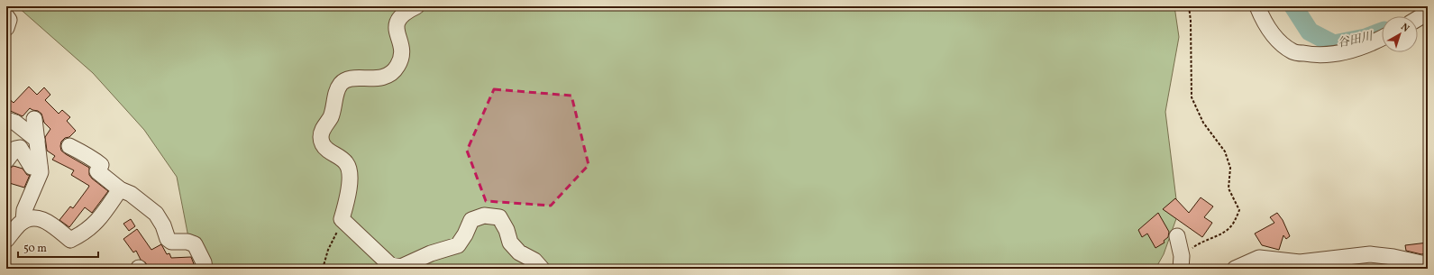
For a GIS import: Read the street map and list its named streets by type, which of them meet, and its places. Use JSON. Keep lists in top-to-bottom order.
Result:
{
  "water": ["谷田川"],
  "scale_bar": "50 m",
  "north": "top right"
}
